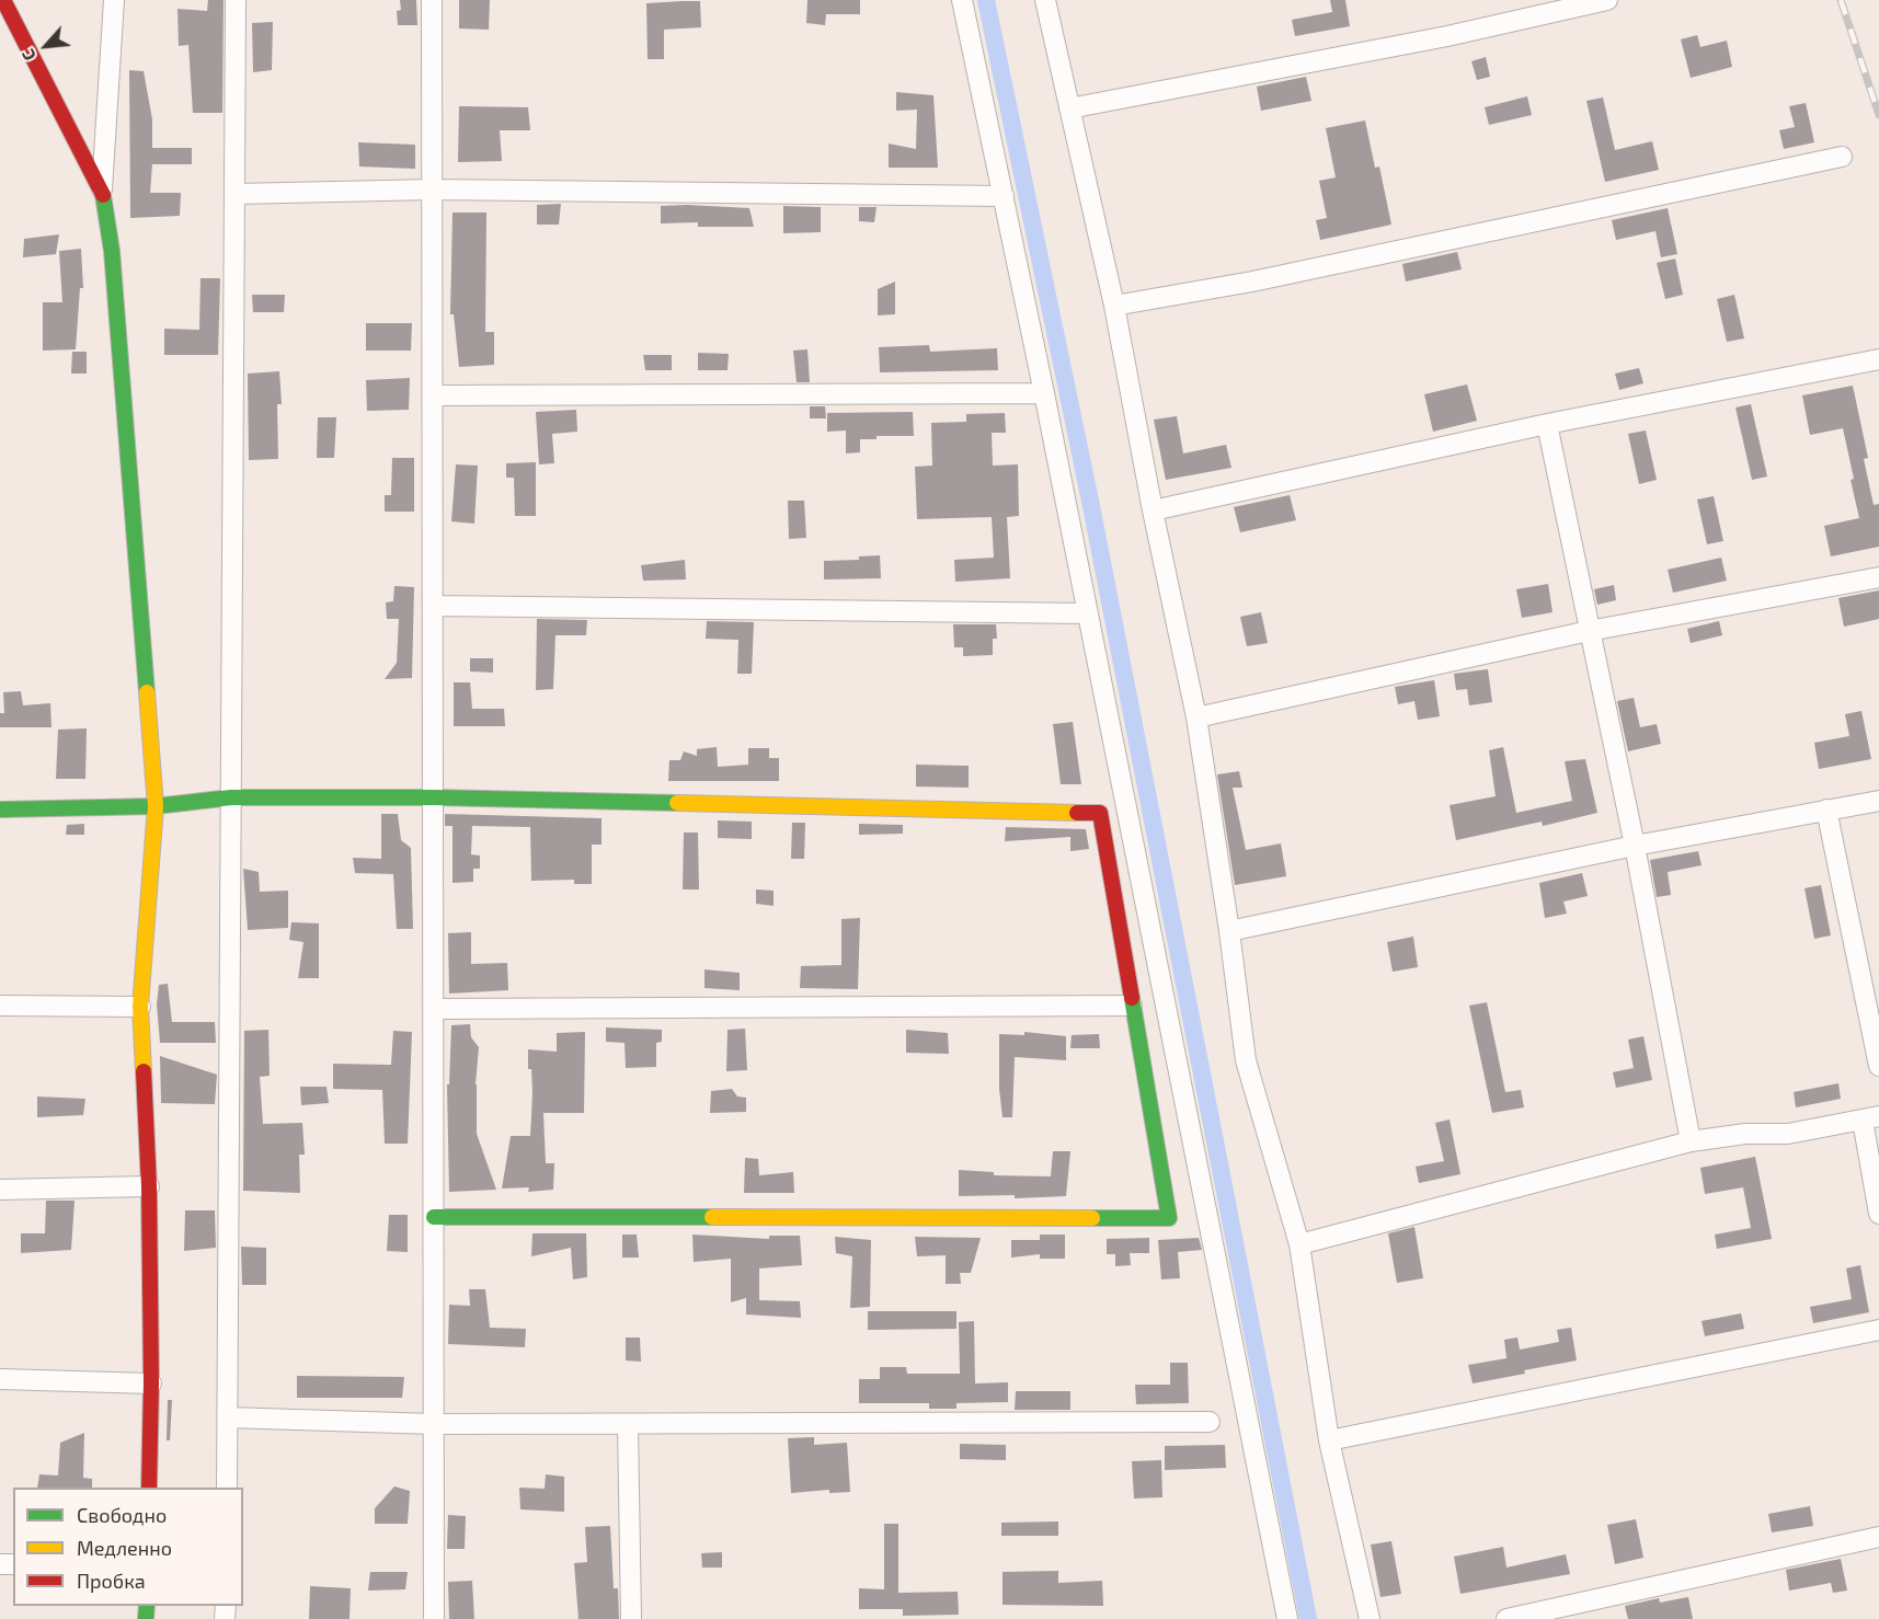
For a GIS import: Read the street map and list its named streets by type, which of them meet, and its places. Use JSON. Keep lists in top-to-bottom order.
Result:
{
  "legend": ["Свободно", "Медленно", "Пробка"],
  "north": "bottom left"
}
